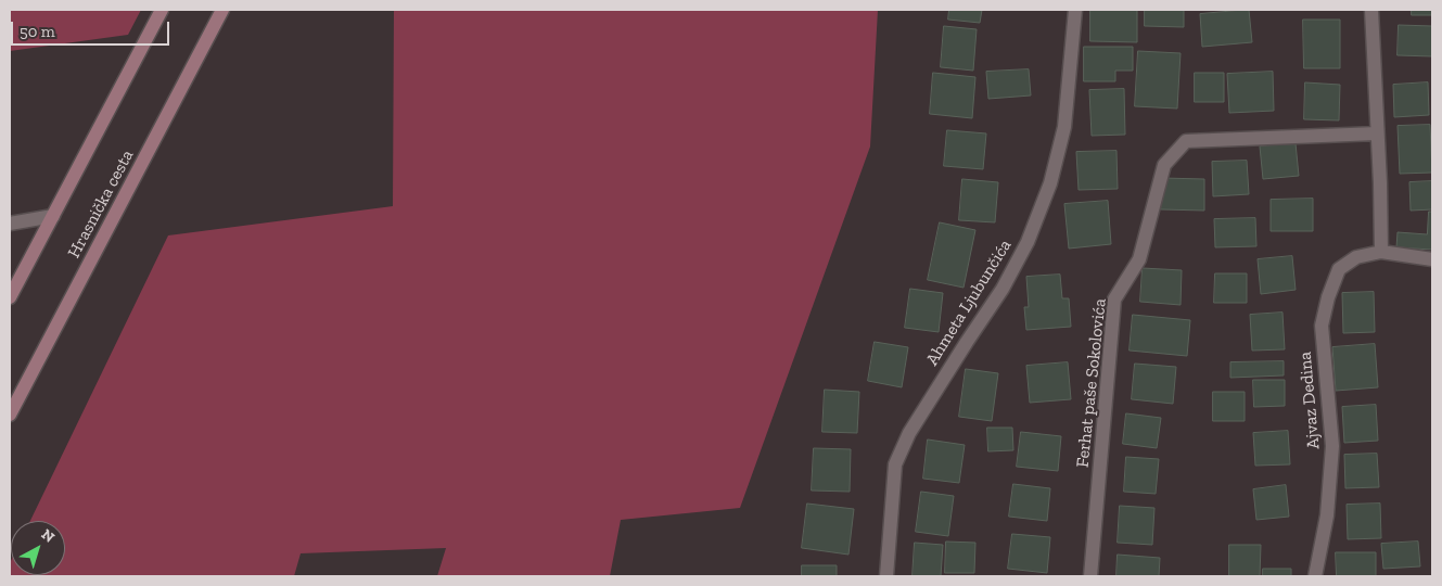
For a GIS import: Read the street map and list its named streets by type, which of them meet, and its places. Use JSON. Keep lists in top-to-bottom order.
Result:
{
  "streets": {
    "main road": ["Hrasnička cesta"],
    "street": ["Ahmeta Ljubunčića", "Ferhat paše Sokolovića", "Ajvaz Dedina"]
  },
  "scale_bar": "50 m",
  "north": "top right"
}
